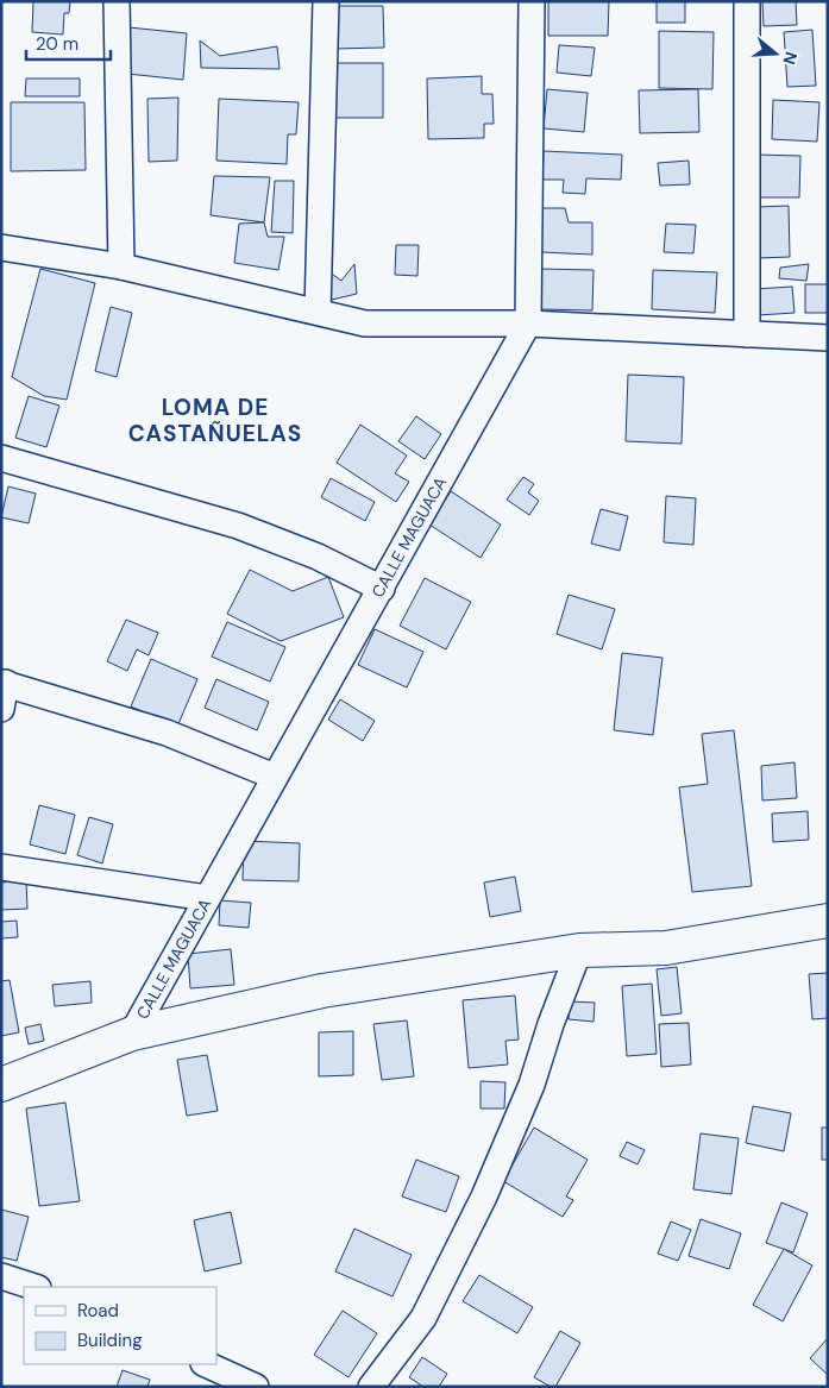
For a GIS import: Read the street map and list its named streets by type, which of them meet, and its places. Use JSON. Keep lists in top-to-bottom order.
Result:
{
  "streets": {
    "street": ["CALLE MAGUACA"]
  },
  "districts": ["LOMA DE CASTAÑUELAS"],
  "legend": ["Road", "Building"],
  "scale_bar": "20 m",
  "north": "right"
}
